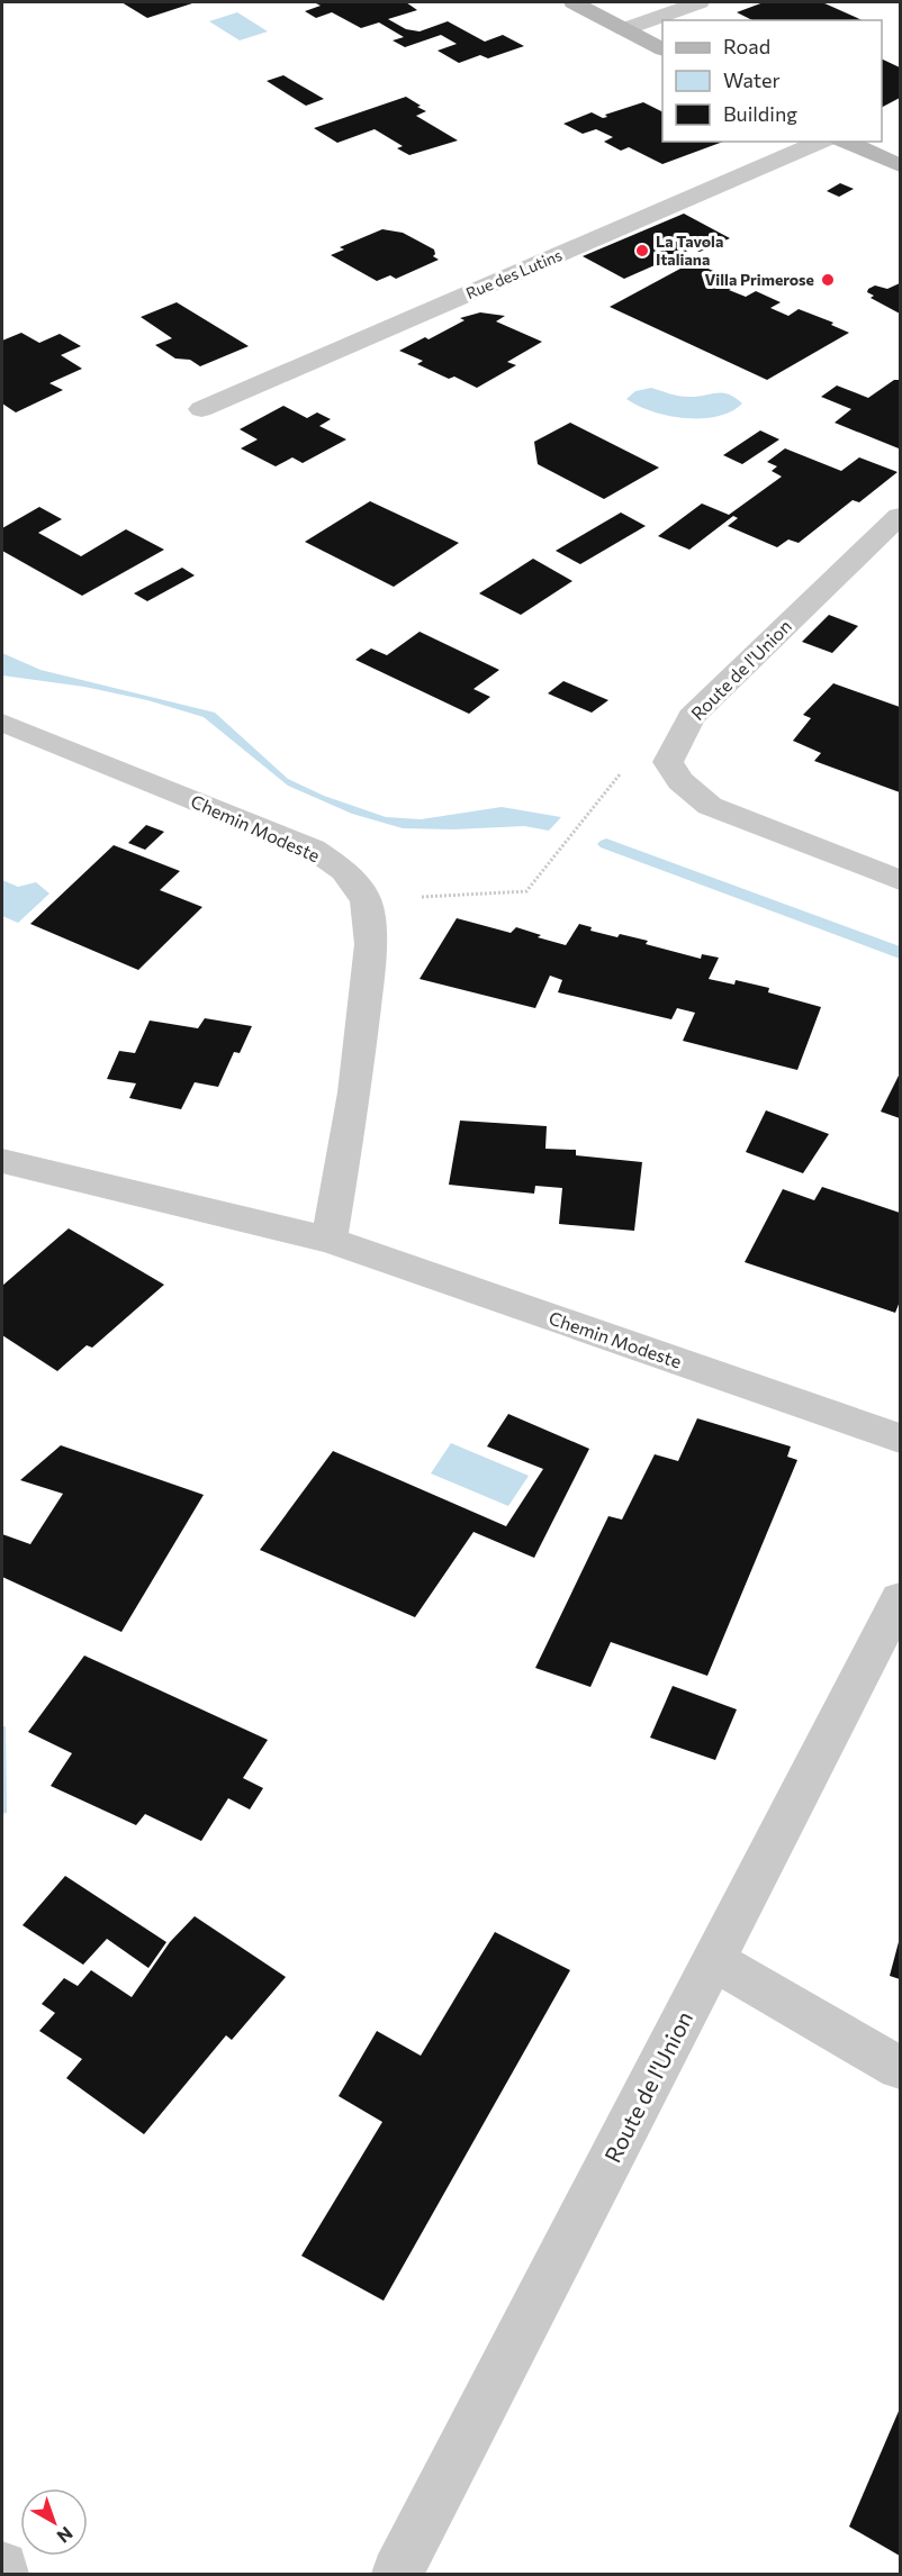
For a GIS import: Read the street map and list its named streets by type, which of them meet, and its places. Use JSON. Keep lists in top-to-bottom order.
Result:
{
  "streets": {
    "street": ["Rue des Lutins", "Route de l'Union", "Chemin Modeste"]
  },
  "places": ["La Tavola Italiana", "Villa Primerose"],
  "legend": ["Road", "Water", "Building"],
  "north": "bottom right"
}
